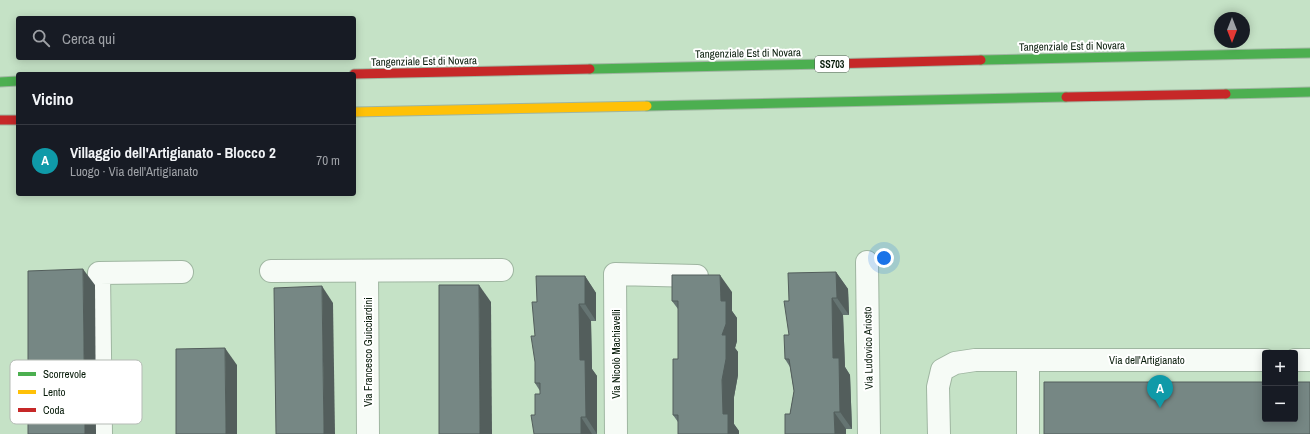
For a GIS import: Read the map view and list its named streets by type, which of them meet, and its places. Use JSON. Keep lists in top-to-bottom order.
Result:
{
  "streets": {
    "highway": ["Tangenziale Est di Novara", "SS703"],
    "street": [
      "Via Ludovico Ariosto",
      "Via Francesco Guicciardini",
      "Via Nicolò Machiavelli",
      "Via dell'Artigianato"
    ]
  },
  "legend": ["Scorrevole", "Lento", "Coda"],
  "north": "bottom",
  "page": {
    "search": "Cerca qui",
    "heading": "Vicino",
    "list": [
      {
        "mark": "A",
        "name": "Villaggio dell'Artigianato - Blocco 2",
        "note": "Luogo · Via dell'Artigianato",
        "value": "70 m"
      }
    ],
    "map_buttons": ["+", "−"],
    "pins": "A"
  }
}
